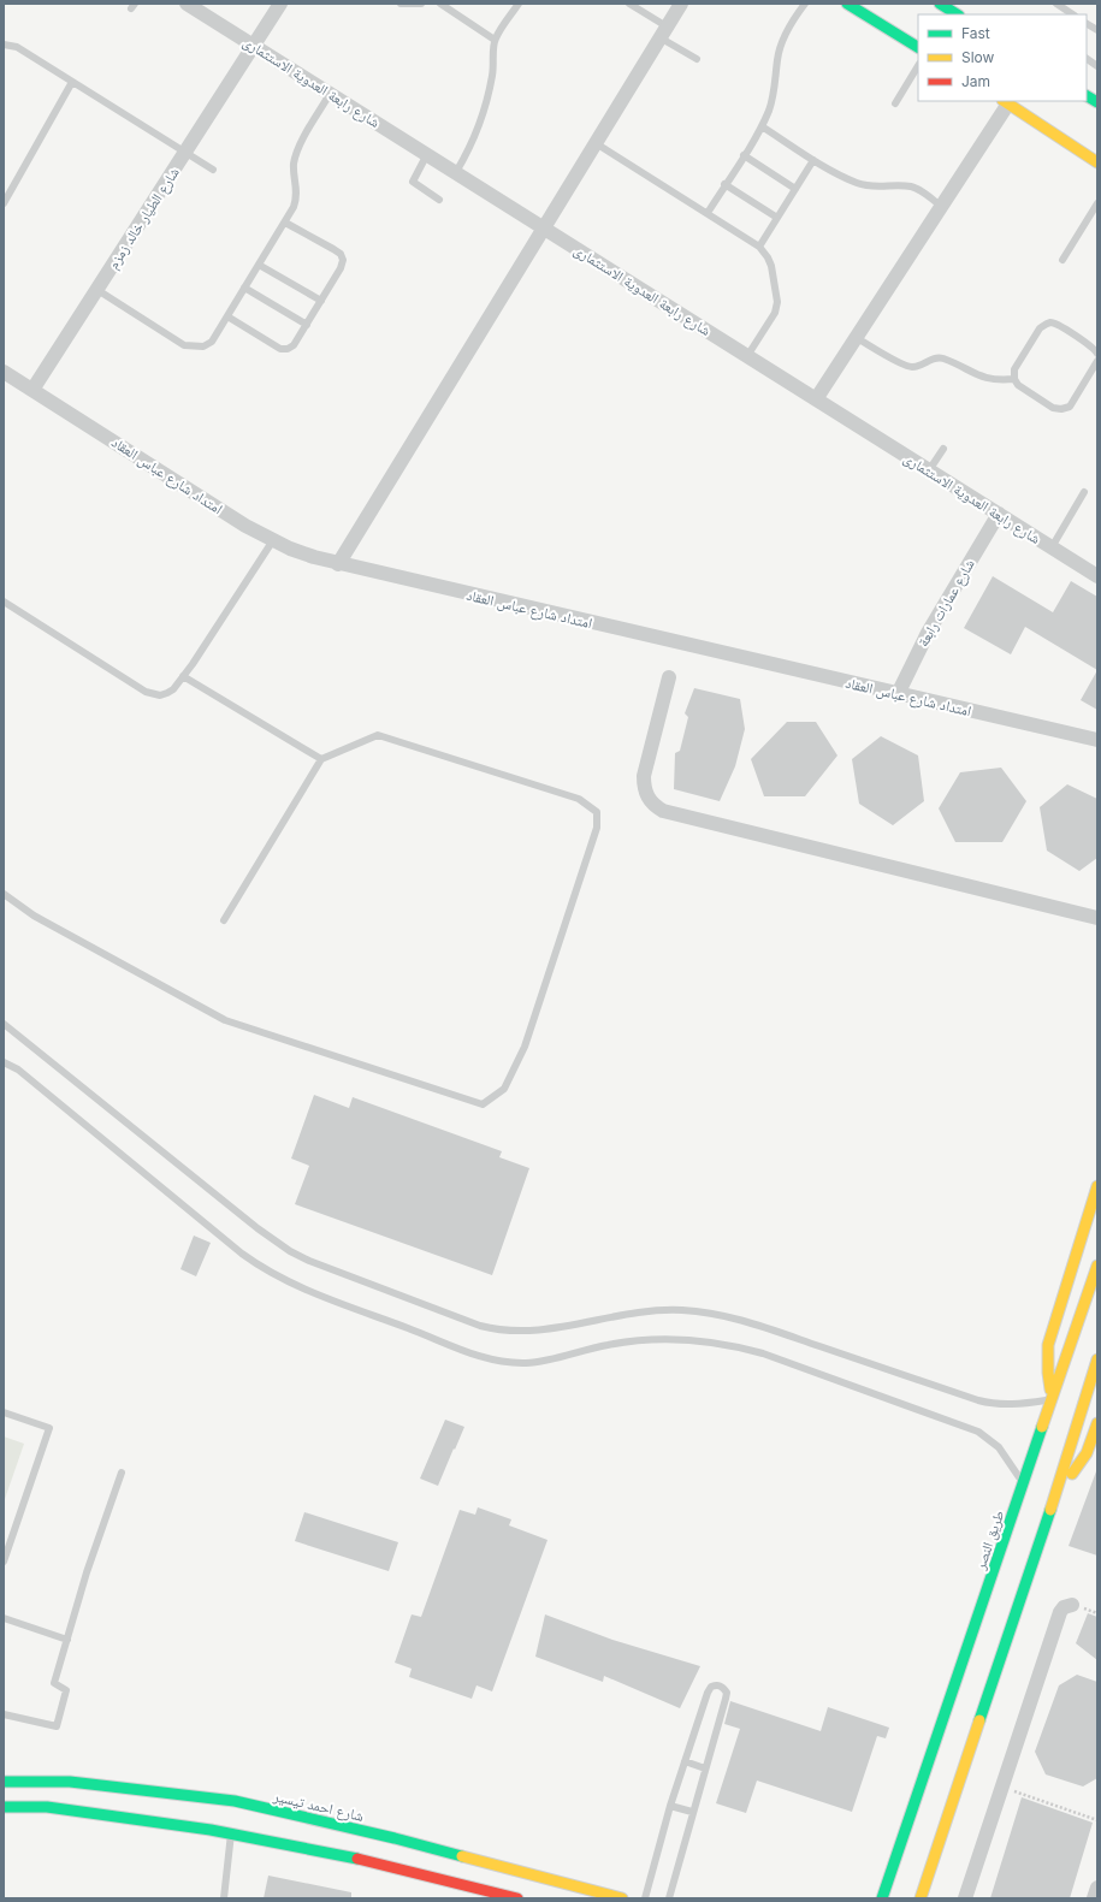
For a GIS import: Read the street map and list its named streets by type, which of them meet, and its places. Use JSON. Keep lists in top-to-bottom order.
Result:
{
  "streets": {
    "main road": ["طريق النصر", "شارع احمد تيسير"],
    "street": [
      "شارع رابعة العدوية الاستثمارى",
      "شارع الطيار خالد زمزم",
      "امتداد شارع عباس العقاد",
      "شارع عمارات رابعة"
    ]
  },
  "crossings": [
    ["شارع رابعة العدوية الاستثمارى", "شارع الطيار خالد زمزم"],
    ["شارع رابعة العدوية الاستثمارى", "شارع عمارات رابعة"],
    ["شارع الطيار خالد زمزم", "امتداد شارع عباس العقاد"],
    ["امتداد شارع عباس العقاد", "شارع عمارات رابعة"]
  ],
  "legend": ["Fast", "Slow", "Jam"]
}
